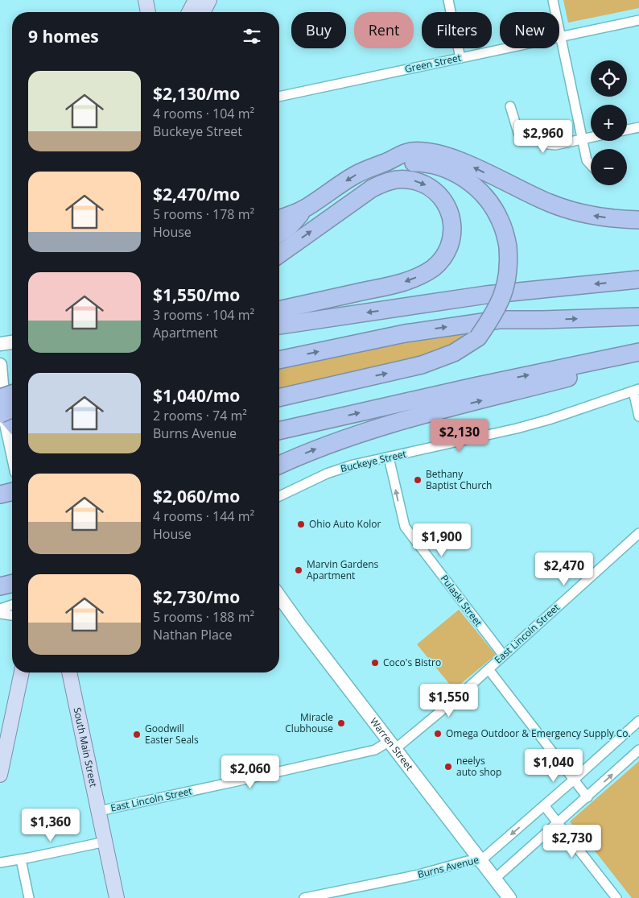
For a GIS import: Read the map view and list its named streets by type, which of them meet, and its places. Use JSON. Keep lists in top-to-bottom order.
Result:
{
  "streets": {
    "main road": ["South Main Street"],
    "street": [
      "Green Street",
      "Buckeye Street",
      "Pulaski Street",
      "East Lincoln Street",
      "Warren Street",
      "Burns Avenue"
    ]
  },
  "crossings": [
    ["Buckeye Street", "Pulaski Street"],
    ["Pulaski Street", "East Lincoln Street"],
    ["East Lincoln Street", "Warren Street"],
    ["East Lincoln Street", "South Main Street"],
    ["Warren Street", "Burns Avenue"]
  ],
  "one_way": ["Pulaski Street"],
  "places": [
    "Bethany Baptist Church",
    "Ohio Auto Kolor",
    "Marvin Gardens Apartment",
    "Coco's Bistro",
    "Miracle Clubhouse",
    "Omega Outdoor & Emergency Supply Co.",
    "Goodwill Easter Seals",
    "neelys auto shop"
  ],
  "page": {
    "chip": [
      "Buy",
      "Rent",
      "Filters",
      "New"
    ],
    "heading": "9 homes",
    "map_buttons": ["+", "−"],
    "list": [
      {
        "name": "$2,130/mo",
        "note": "4 rooms · 104 m² · Buckeye Street"
      },
      {
        "name": "$2,470/mo",
        "note": "5 rooms · 178 m² · House"
      },
      {
        "name": "$1,550/mo",
        "note": "3 rooms · 104 m² · Apartment"
      },
      {
        "name": "$1,040/mo",
        "note": "2 rooms · 74 m² · Burns Avenue"
      },
      {
        "name": "$2,060/mo",
        "note": "4 rooms · 144 m² · House"
      },
      {
        "name": "$2,730/mo",
        "note": "5 rooms · 188 m² · Nathan Place"
      }
    ],
    "price": [
      "$2,960",
      "$2,130",
      "$1,900",
      "$2,470",
      "$1,550",
      "$1,040",
      "$2,060",
      "$1,360",
      "$2,730"
    ]
  }
}
